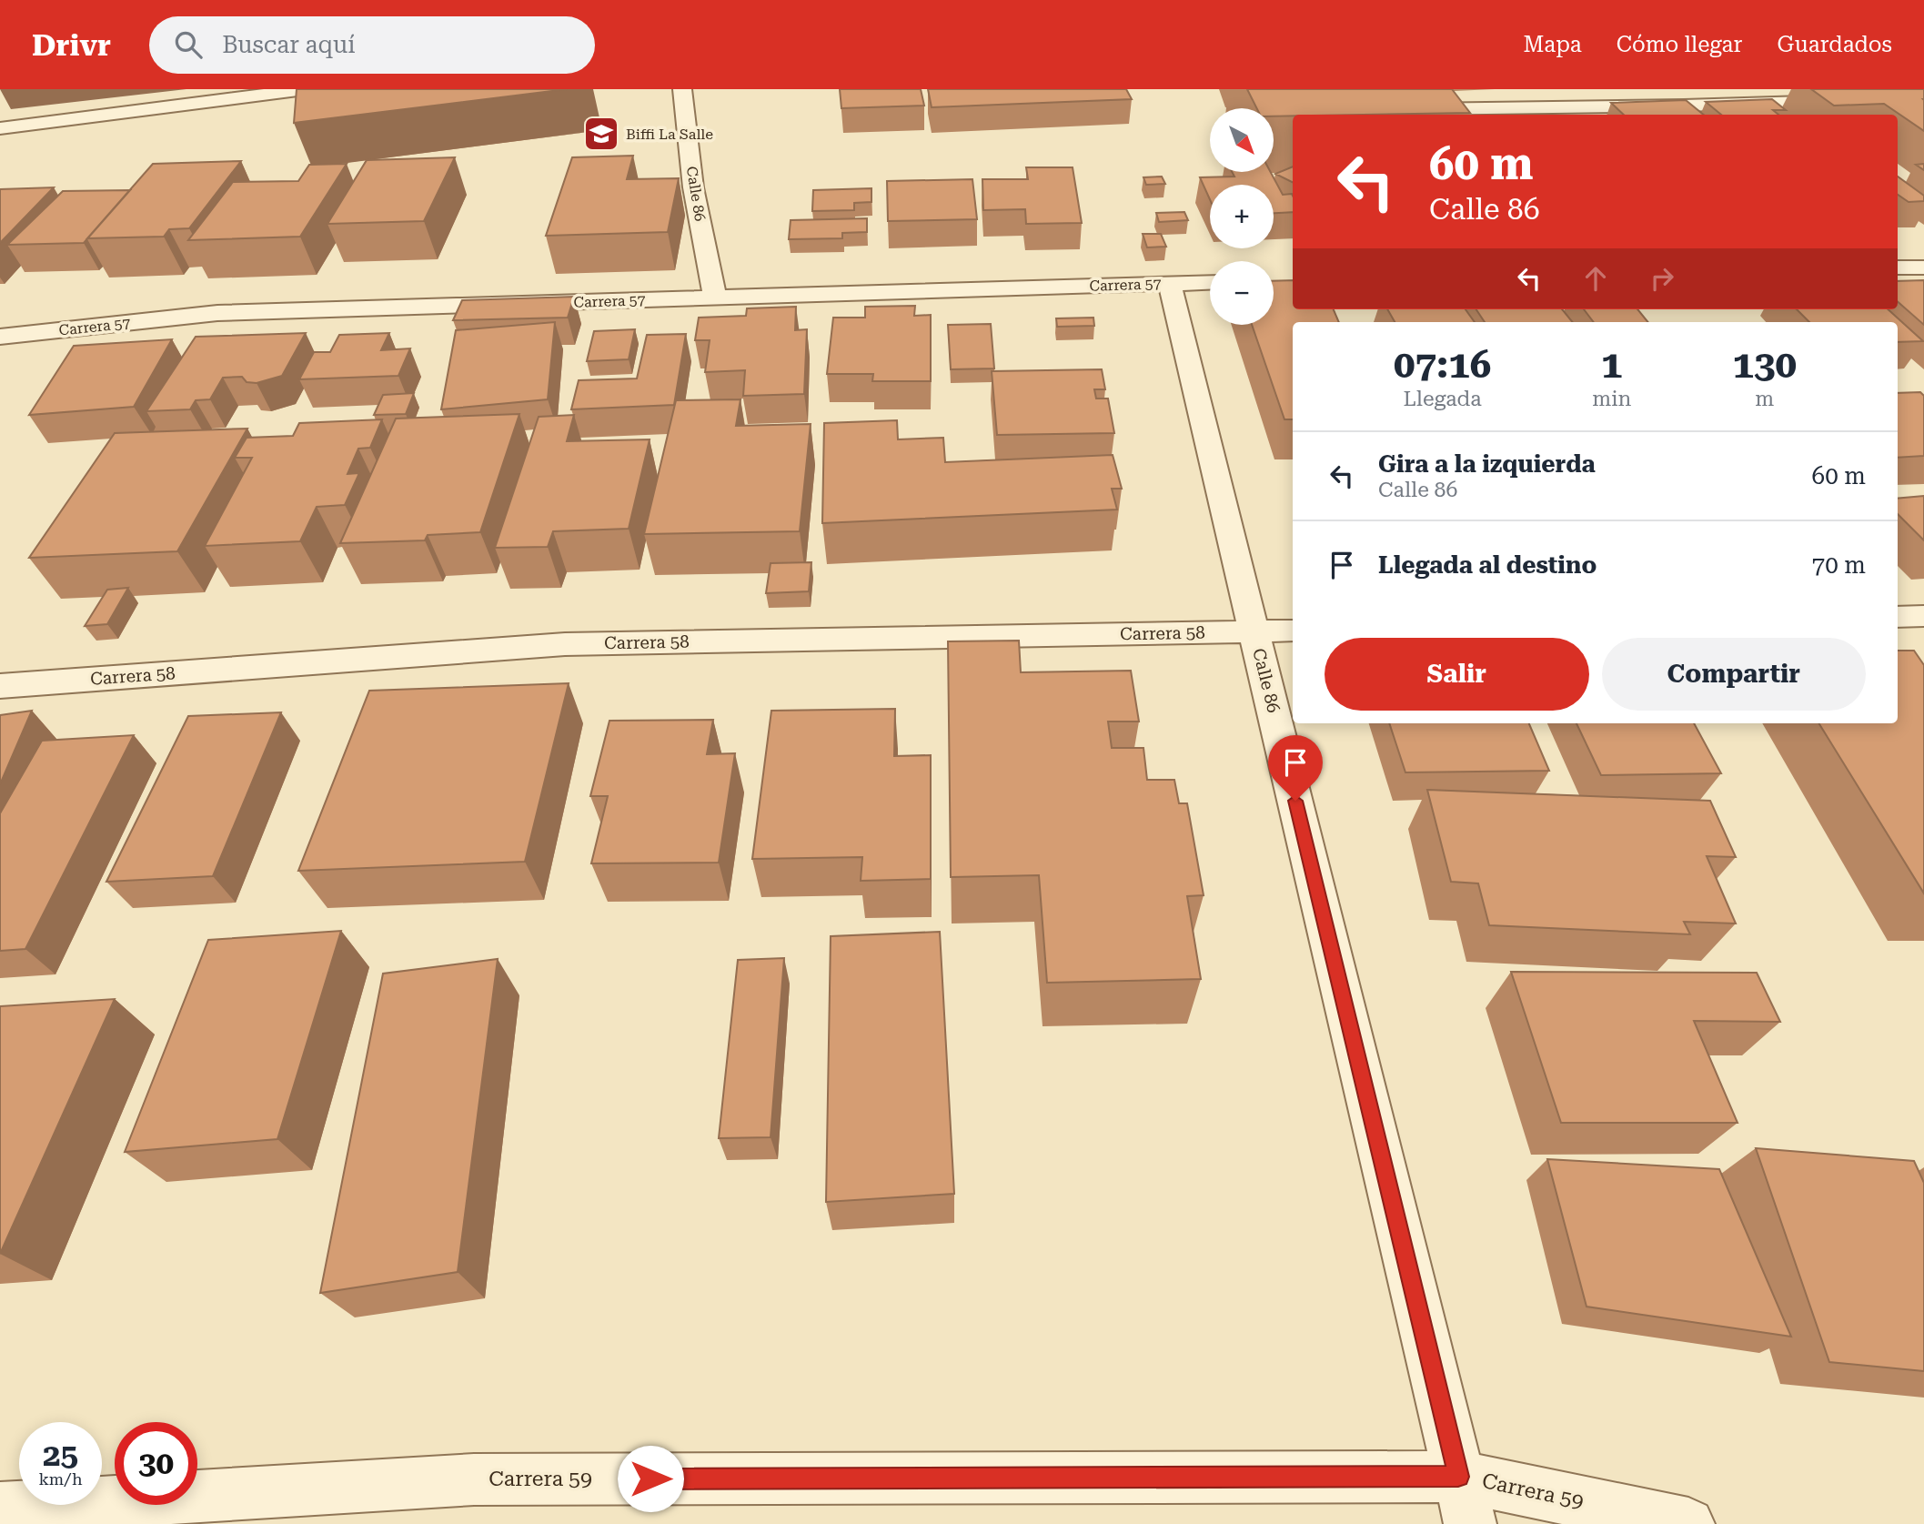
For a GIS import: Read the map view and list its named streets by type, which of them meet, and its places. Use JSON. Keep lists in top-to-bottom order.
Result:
{
  "streets": {
    "street": [
      "Calle 86",
      "Carrera 57",
      "Carrera 58",
      "Carrera 59"
    ]
  },
  "crossings": [
    ["Calle 86", "Carrera 57"],
    ["Calle 86", "Carrera 58"],
    ["Calle 86", "Carrera 59"]
  ],
  "places": {
    "school or university": ["Biffi La Salle"]
  },
  "north": "bottom right",
  "page": {
    "header": "Drivr",
    "search": "Buscar aquí",
    "nav": ["Mapa", "Cómo llegar", "Guardados"],
    "map_buttons": ["+", "−"],
    "turn": ["60 m", "Calle 86"],
    "eta": [
      "07:16",
      "Llegada",
      "1",
      "min",
      "130",
      "m"
    ],
    "list": [
      {
        "name": "Gira a la izquierda",
        "note": "Calle 86",
        "value": "60 m"
      },
      {
        "name": "Llegada al destino",
        "value": "70 m"
      }
    ],
    "buttons": ["Salir", "Compartir"],
    "speed": "25 km/h",
    "limit": "30"
  }
}
